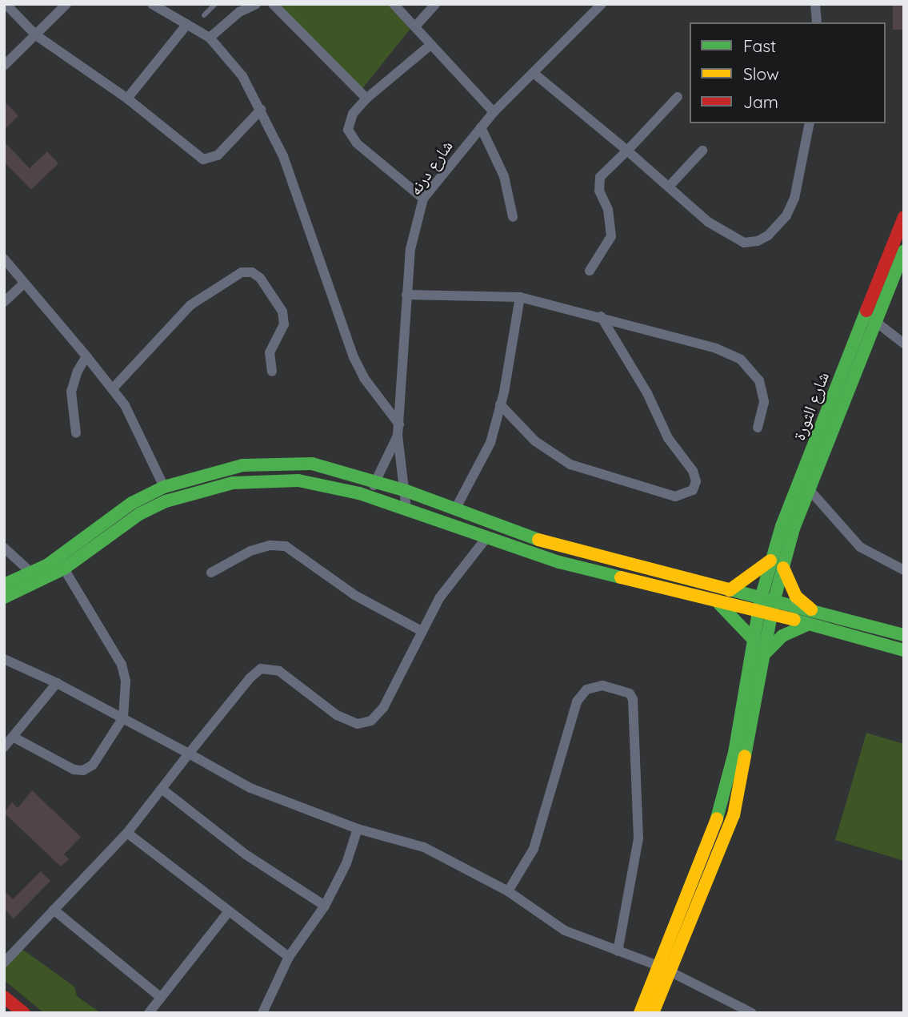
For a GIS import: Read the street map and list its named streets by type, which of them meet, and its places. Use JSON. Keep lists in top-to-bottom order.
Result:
{
  "streets": {
    "main road": ["شارع الثورة"],
    "street": ["شارع درنه"]
  },
  "legend": ["Fast", "Slow", "Jam"]
}
